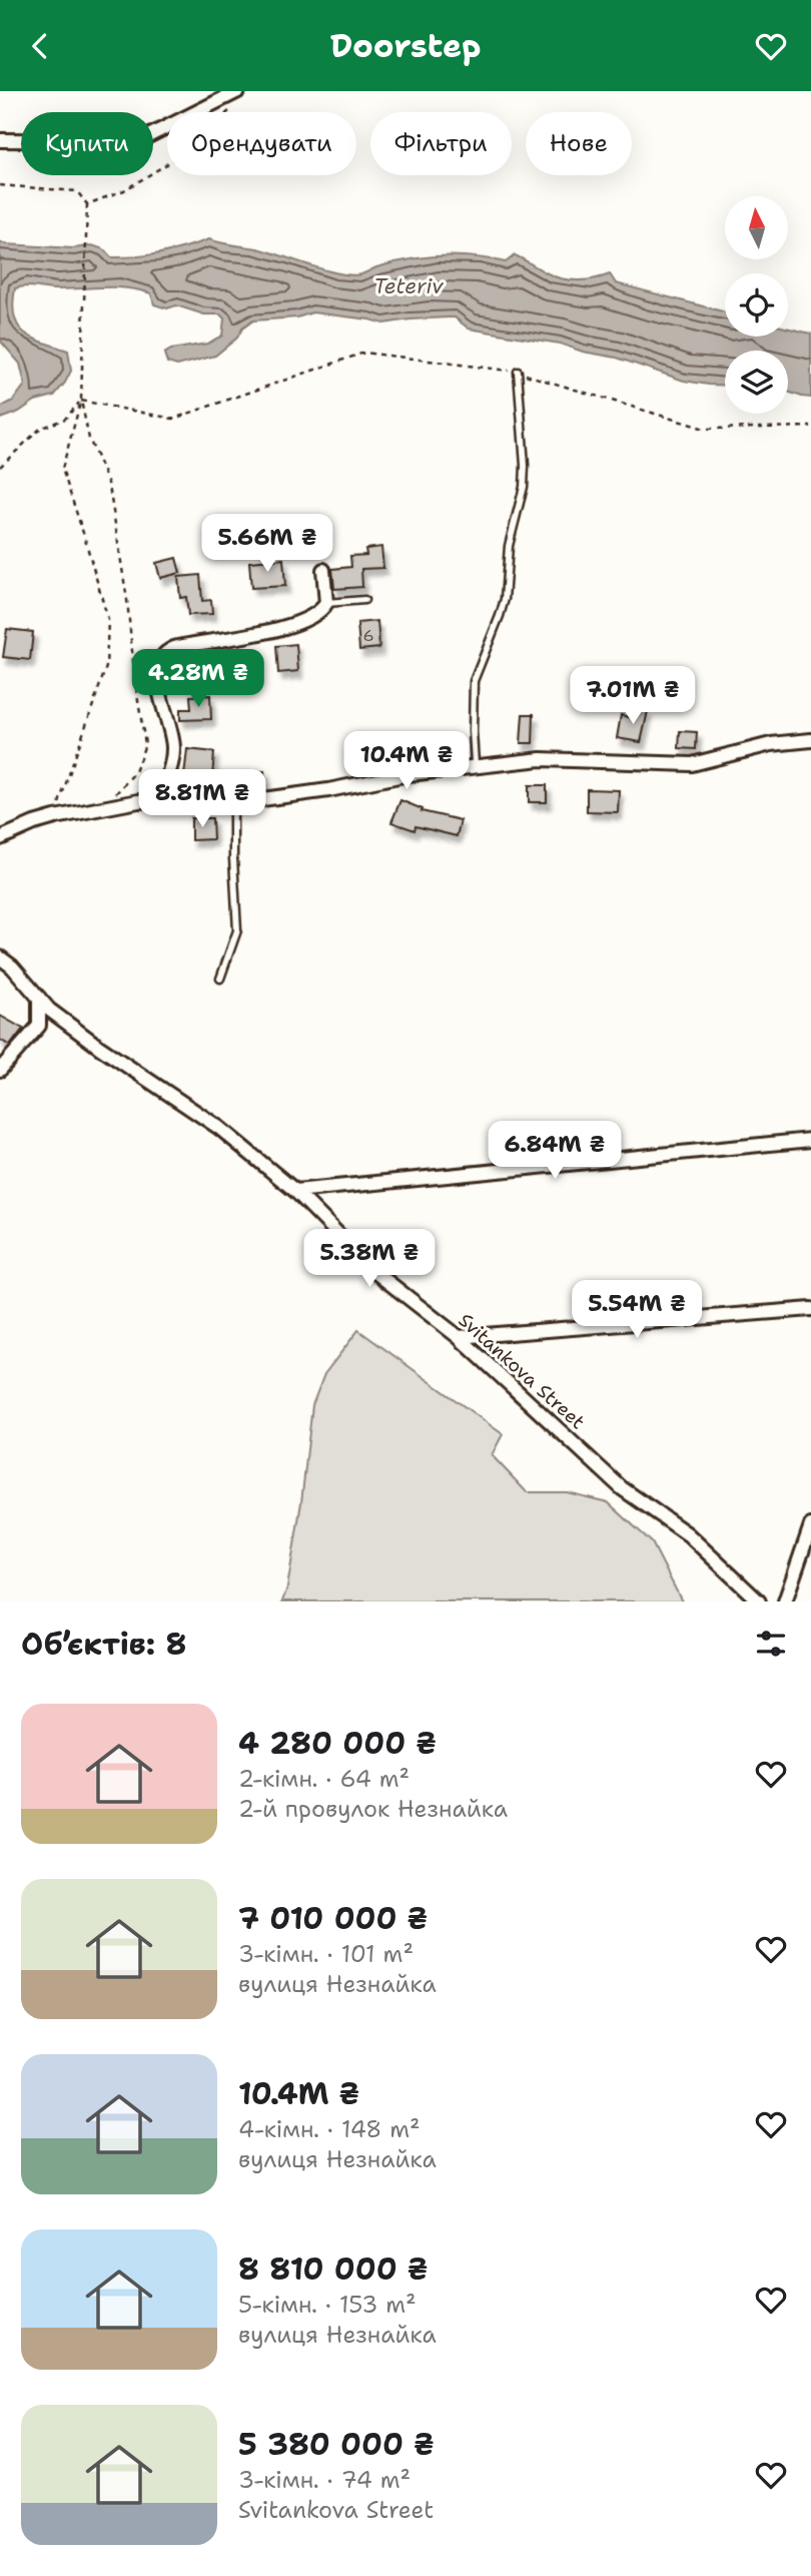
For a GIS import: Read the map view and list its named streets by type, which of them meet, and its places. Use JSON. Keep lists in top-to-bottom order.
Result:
{
  "streets": {
    "street": ["Svitankova Street"]
  },
  "water": ["Teteriv"],
  "house_numbers": ["6"],
  "north": "top",
  "page": {
    "header": "Doorstep",
    "chip": [
      "Купити",
      "Орендувати",
      "Фільтри",
      "Нове"
    ],
    "price": [
      "5.66M ₴",
      "4.28M ₴",
      "7.01M ₴",
      "10.4M ₴",
      "8.81M ₴",
      "6.84M ₴",
      "5.38M ₴",
      "5.54M ₴"
    ],
    "heading": "Об’єктів: 8",
    "list": [
      {
        "name": "4 280 000 ₴",
        "note": "2-кімн. · 64 m² · 2-й провулок Незнайка"
      },
      {
        "name": "7 010 000 ₴",
        "note": "3-кімн. · 101 m² · вулиця Незнайка"
      },
      {
        "name": "10.4M ₴",
        "note": "4-кімн. · 148 m² · вулиця Незнайка"
      },
      {
        "name": "8 810 000 ₴",
        "note": "5-кімн. · 153 m² · вулиця Незнайка"
      },
      {
        "name": "5 380 000 ₴",
        "note": "3-кімн. · 74 m² · Svitankova Street"
      }
    ]
  }
}
